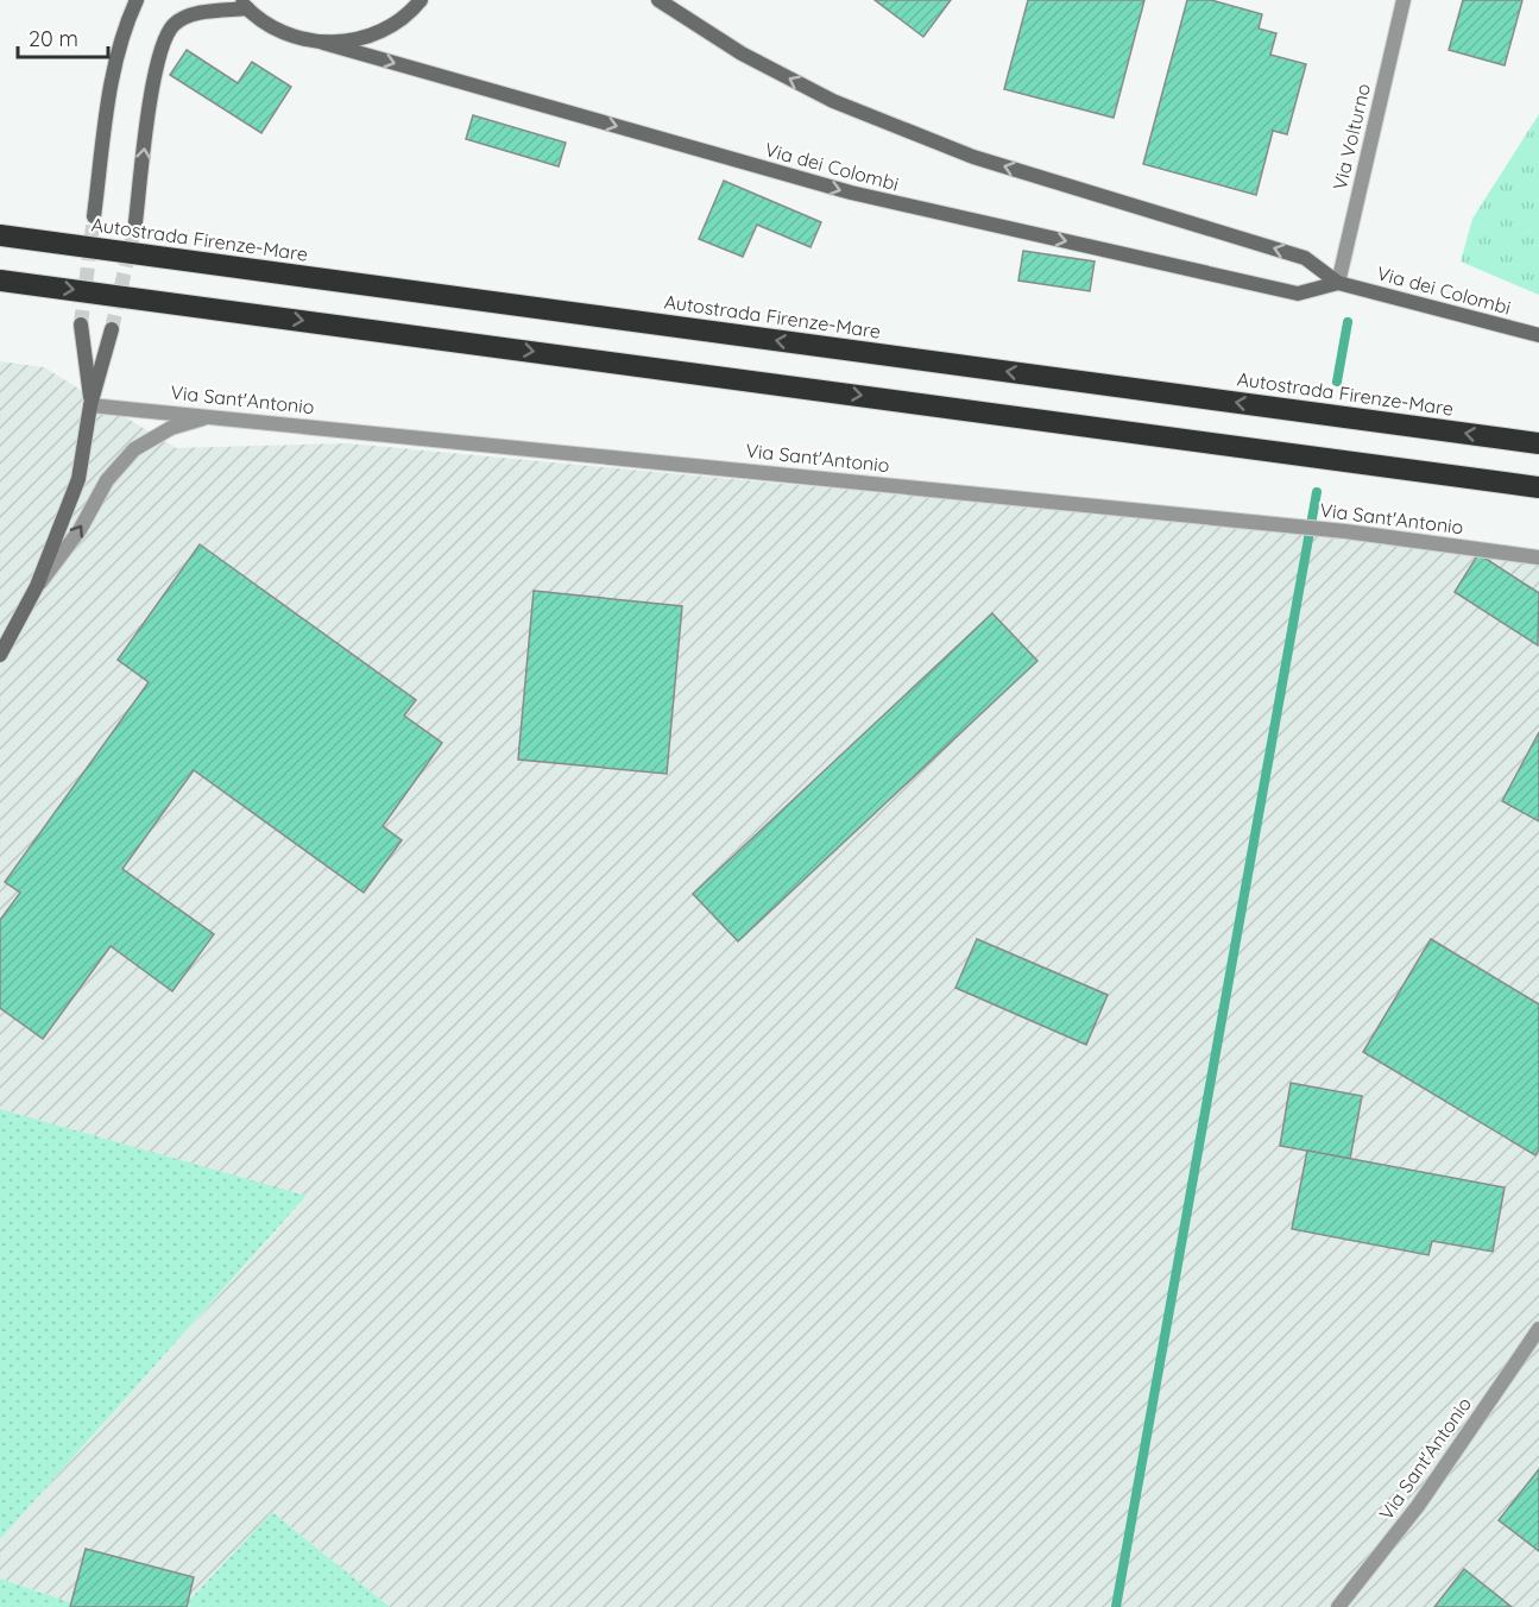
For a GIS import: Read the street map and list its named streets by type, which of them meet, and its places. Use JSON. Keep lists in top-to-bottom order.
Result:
{
  "streets": {
    "highway": ["Autostrada Firenze-Mare"],
    "street": ["Via Volturno", "Via dei Colombi", "Via Sant'Antonio"]
  },
  "crossings": [
    ["Via Volturno", "Via dei Colombi"]
  ],
  "scale_bar": "20 m"
}
